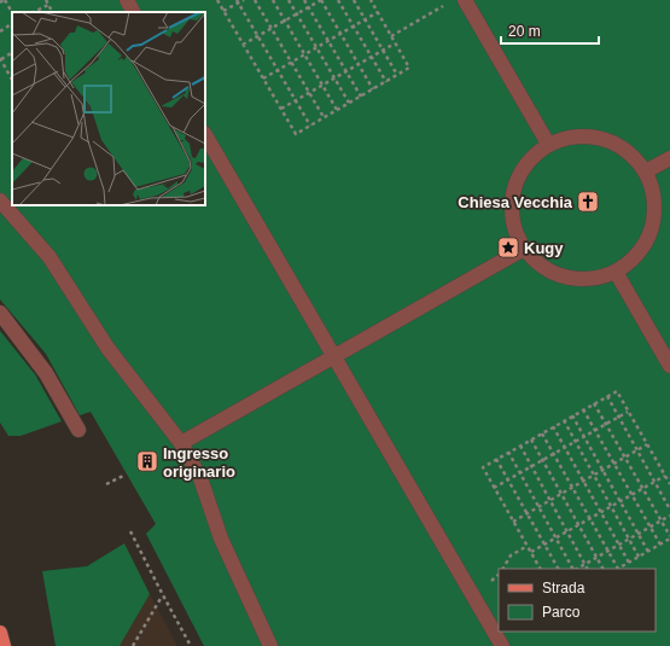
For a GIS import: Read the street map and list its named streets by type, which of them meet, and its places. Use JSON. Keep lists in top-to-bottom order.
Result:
{
  "places": {
    "church": ["Chiesa Vecchia"],
    "place": ["Kugy"],
    "building": ["Ingresso originario"]
  },
  "legend": ["Strada", "Parco"],
  "scale_bar": "20 m"
}
